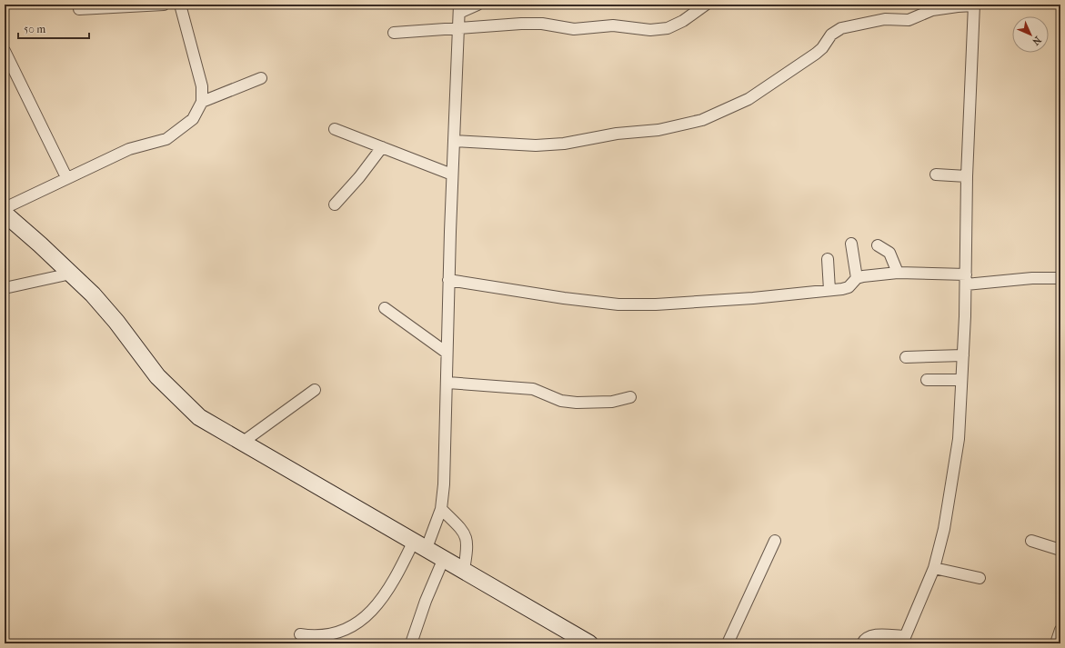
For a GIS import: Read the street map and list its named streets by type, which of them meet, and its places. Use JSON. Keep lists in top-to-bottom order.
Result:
{
  "scale_bar": "50 m",
  "north": "bottom right"
}
